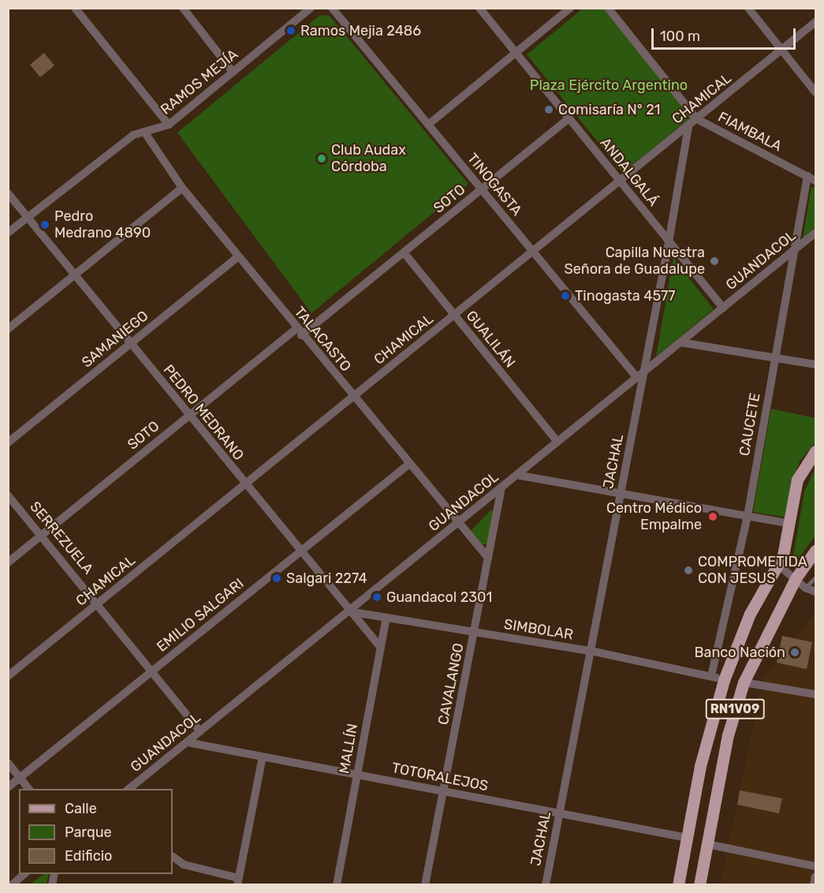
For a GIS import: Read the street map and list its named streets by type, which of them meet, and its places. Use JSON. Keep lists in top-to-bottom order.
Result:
{
  "streets": {
    "main road": ["RN1V09"],
    "street": [
      "RAMOS MEJÍA",
      "CHAMICAL",
      "FIAMBALA",
      "ANDALGALÁ",
      "TINOGASTA",
      "SOTO",
      "GUANDACOL",
      "SAMANIEGO",
      "TALACASTO",
      "GUALILÁN",
      "PEDRO MEDRANO",
      "CAUCETE",
      "JACHAL",
      "SERREZUELA",
      "EMILIO SALGARI",
      "SIMBOLAR",
      "CAVALANGO",
      "MALLÍN",
      "TOTORALEJOS"
    ]
  },
  "crossings": [
    ["RAMOS MEJÍA", "TALACASTO"],
    ["RAMOS MEJÍA", "PEDRO MEDRANO"],
    ["CHAMICAL", "FIAMBALA"],
    ["CHAMICAL", "ANDALGALÁ"],
    ["CHAMICAL", "TINOGASTA"],
    ["CHAMICAL", "TALACASTO"],
    ["CHAMICAL", "GUALILÁN"],
    ["CHAMICAL", "PEDRO MEDRANO"],
    ["CHAMICAL", "JACHAL"],
    ["CHAMICAL", "SERREZUELA"],
    ["FIAMBALA", "CAUCETE"],
    ["ANDALGALÁ", "SOTO"],
    ["ANDALGALÁ", "GUANDACOL"],
    ["ANDALGALÁ", "JACHAL"],
    ["TINOGASTA", "SOTO"],
    ["TINOGASTA", "GUANDACOL"],
    ["SOTO", "TALACASTO"],
    ["SOTO", "GUALILÁN"],
    ["SOTO", "PEDRO MEDRANO"],
    ["SOTO", "SERREZUELA"],
    ["GUANDACOL", "TALACASTO"],
    ["GUANDACOL", "GUALILÁN"],
    ["GUANDACOL", "PEDRO MEDRANO"],
    ["GUANDACOL", "CAUCETE"],
    ["GUANDACOL", "JACHAL"],
    ["GUANDACOL", "SERREZUELA"],
    ["GUANDACOL", "SIMBOLAR"],
    ["GUANDACOL", "CAVALANGO"],
    ["GUANDACOL", "TOTORALEJOS"],
    ["SAMANIEGO", "TALACASTO"],
    ["SAMANIEGO", "PEDRO MEDRANO"],
    ["TALACASTO", "EMILIO SALGARI"],
    ["TALACASTO", "CAVALANGO"],
    ["PEDRO MEDRANO", "EMILIO SALGARI"],
    ["PEDRO MEDRANO", "SIMBOLAR"],
    ["PEDRO MEDRANO", "MALLÍN"],
    ["CAUCETE", "SIMBOLAR"],
    ["JACHAL", "SIMBOLAR"],
    ["JACHAL", "TOTORALEJOS"],
    ["SERREZUELA", "EMILIO SALGARI"],
    ["SIMBOLAR", "CAVALANGO"],
    ["SIMBOLAR", "RN1V09"],
    ["SIMBOLAR", "MALLÍN"],
    ["CAVALANGO", "TOTORALEJOS"],
    ["RN1V09", "TOTORALEJOS"],
    ["MALLÍN", "TOTORALEJOS"]
  ],
  "parks": ["Plaza Ejército Argentino"],
  "places": [
    "Ramos Mejia 2486",
    "Comisaría N° 21",
    "Club Audax Córdoba",
    "Pedro Medrano 4890",
    "Capilla Nuestra Señora de Guadalupe",
    "Tinogasta 4577",
    "Centro Médico Empalme",
    "COMPROMETIDA CON JESUS",
    "Salgari 2274",
    "Guandacol 2301",
    "Banco Nación"
  ],
  "legend": ["Calle", "Parque", "Edificio"],
  "scale_bar": "100 m"
}
